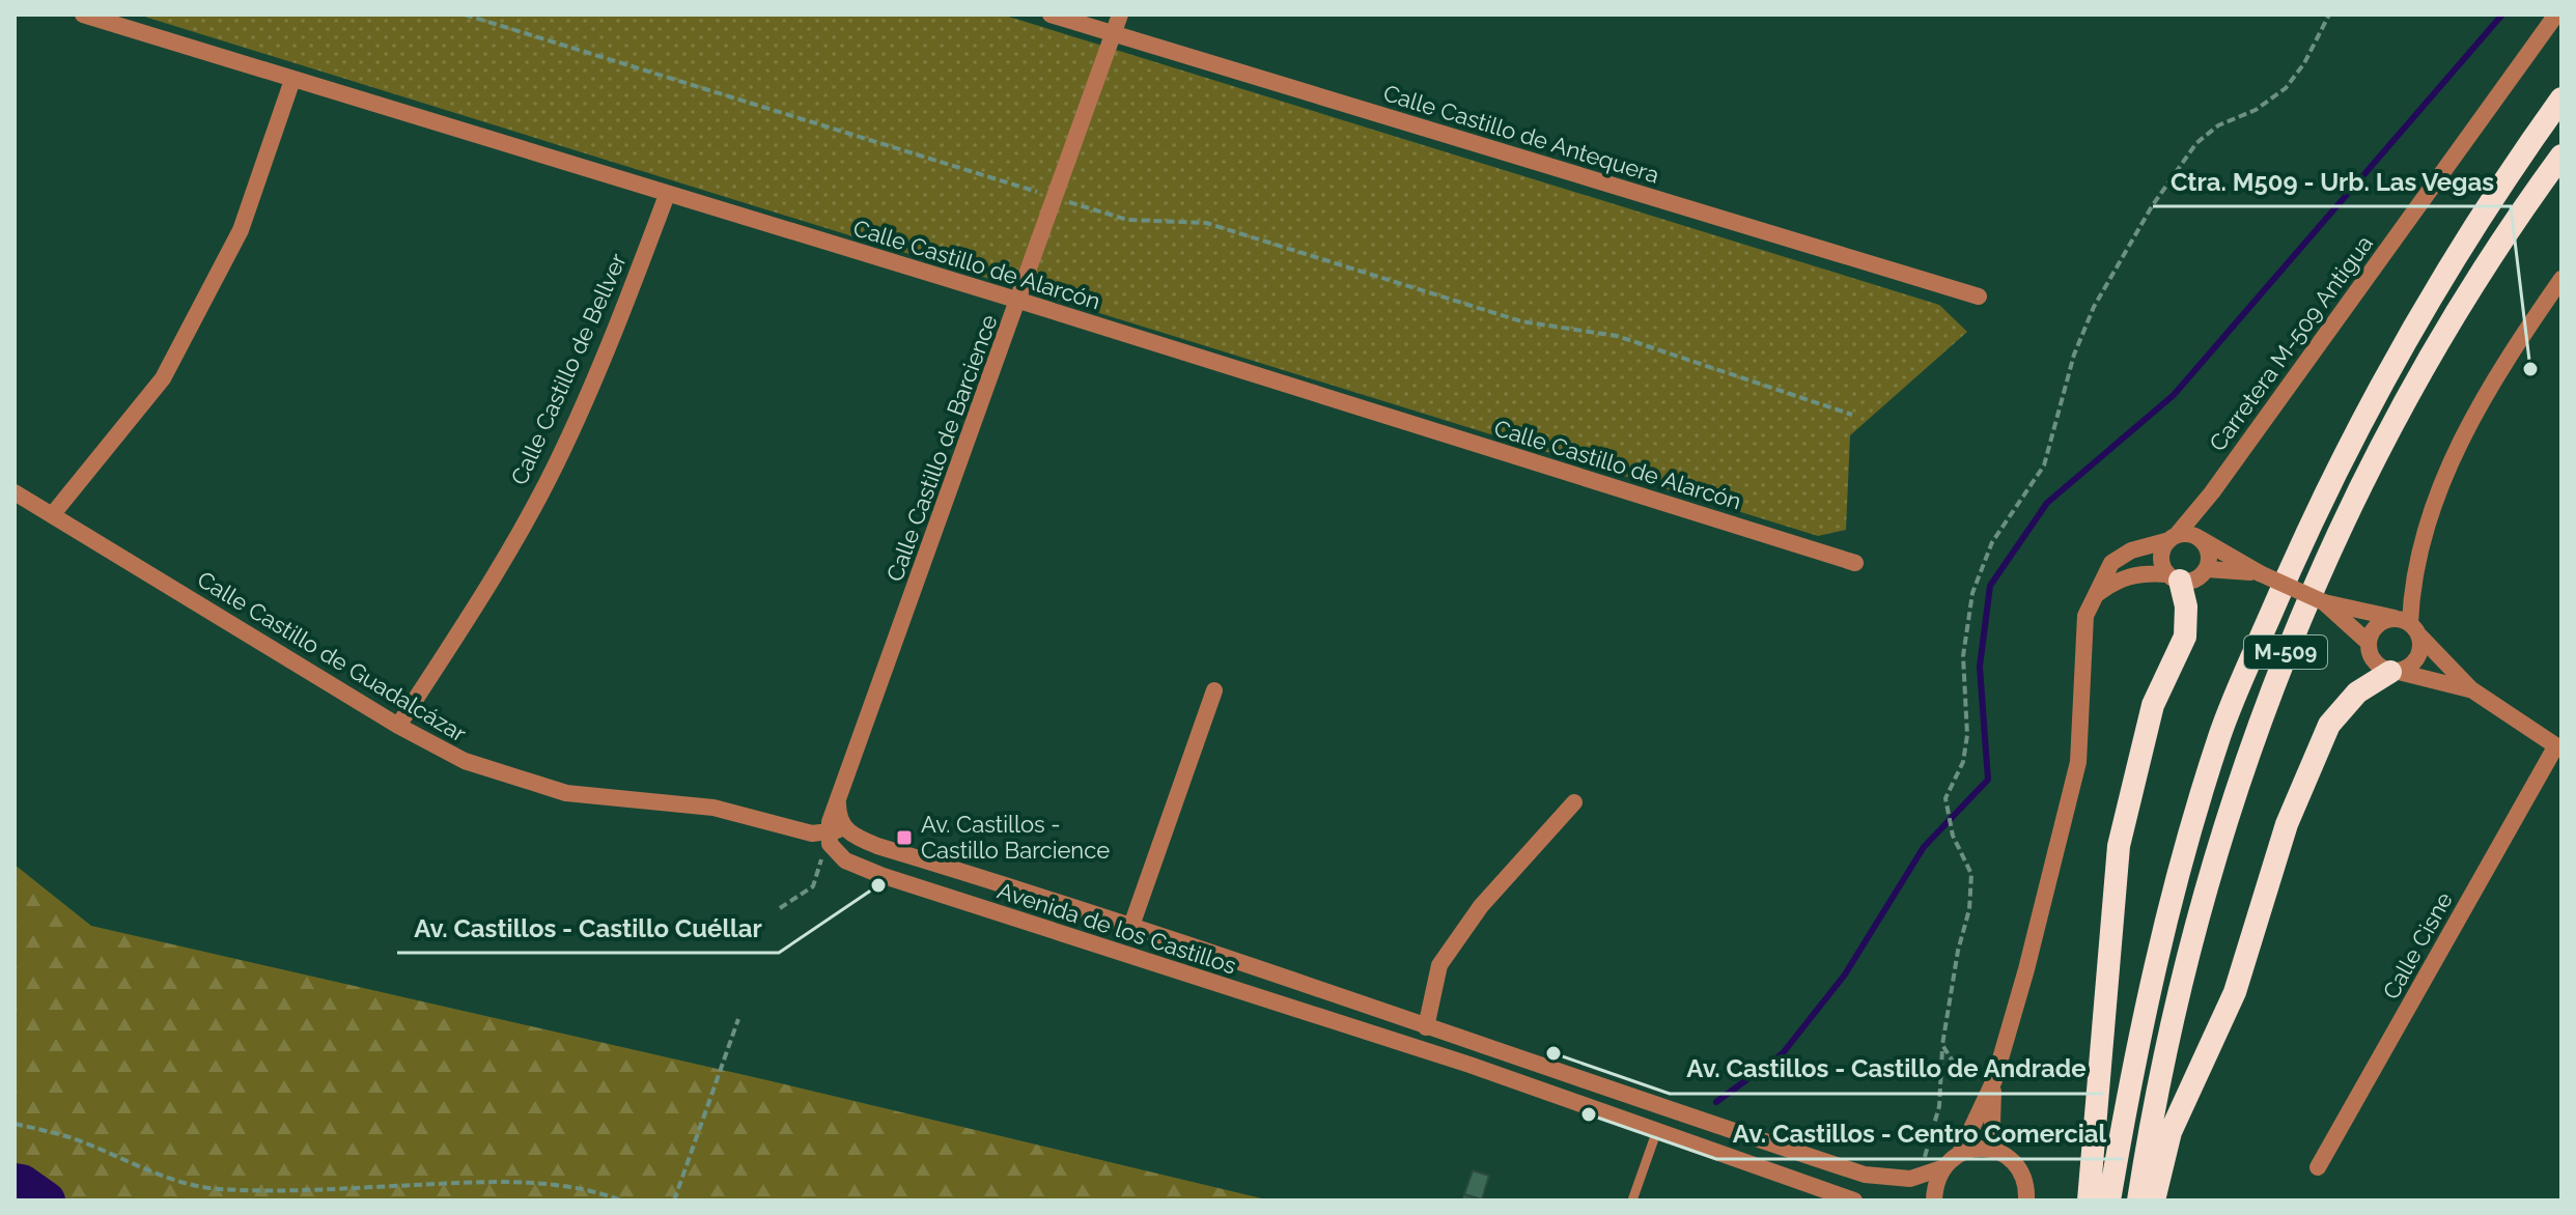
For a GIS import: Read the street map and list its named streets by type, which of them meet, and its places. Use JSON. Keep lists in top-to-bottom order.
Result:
{
  "streets": {
    "highway": ["M-509"],
    "street": [
      "Calle Castillo de Antequera",
      "Calle Castillo de Alarcón",
      "Carretera M-509 Antigua",
      "Calle Castillo de Bellver",
      "Calle Castillo de Barcience",
      "Calle Castillo de Guadalcázar",
      "Avenida de los Castillos",
      "Calle Cisne"
    ]
  },
  "crossings": [
    ["Calle Castillo de Antequera", "Calle Castillo de Barcience"],
    ["Calle Castillo de Alarcón", "Calle Castillo de Bellver"],
    ["Calle Castillo de Alarcón", "Calle Castillo de Barcience"],
    ["Calle Castillo de Bellver", "Calle Castillo de Guadalcázar"],
    ["Calle Castillo de Barcience", "Calle Castillo de Guadalcázar"],
    ["Calle Castillo de Barcience", "Avenida de los Castillos"],
    ["Calle Castillo de Guadalcázar", "Avenida de los Castillos"]
  ],
  "places": {
    "other": [
      "Ctra. M509 - Urb. Las Vegas",
      "Av. Castillos - Castillo Cuéllar",
      "Av. Castillos - Castillo de Andrade",
      "Av. Castillos - Centro Comercial"
    ],
    "transit": ["Av. Castillos - Castillo Barcience"]
  }
}
